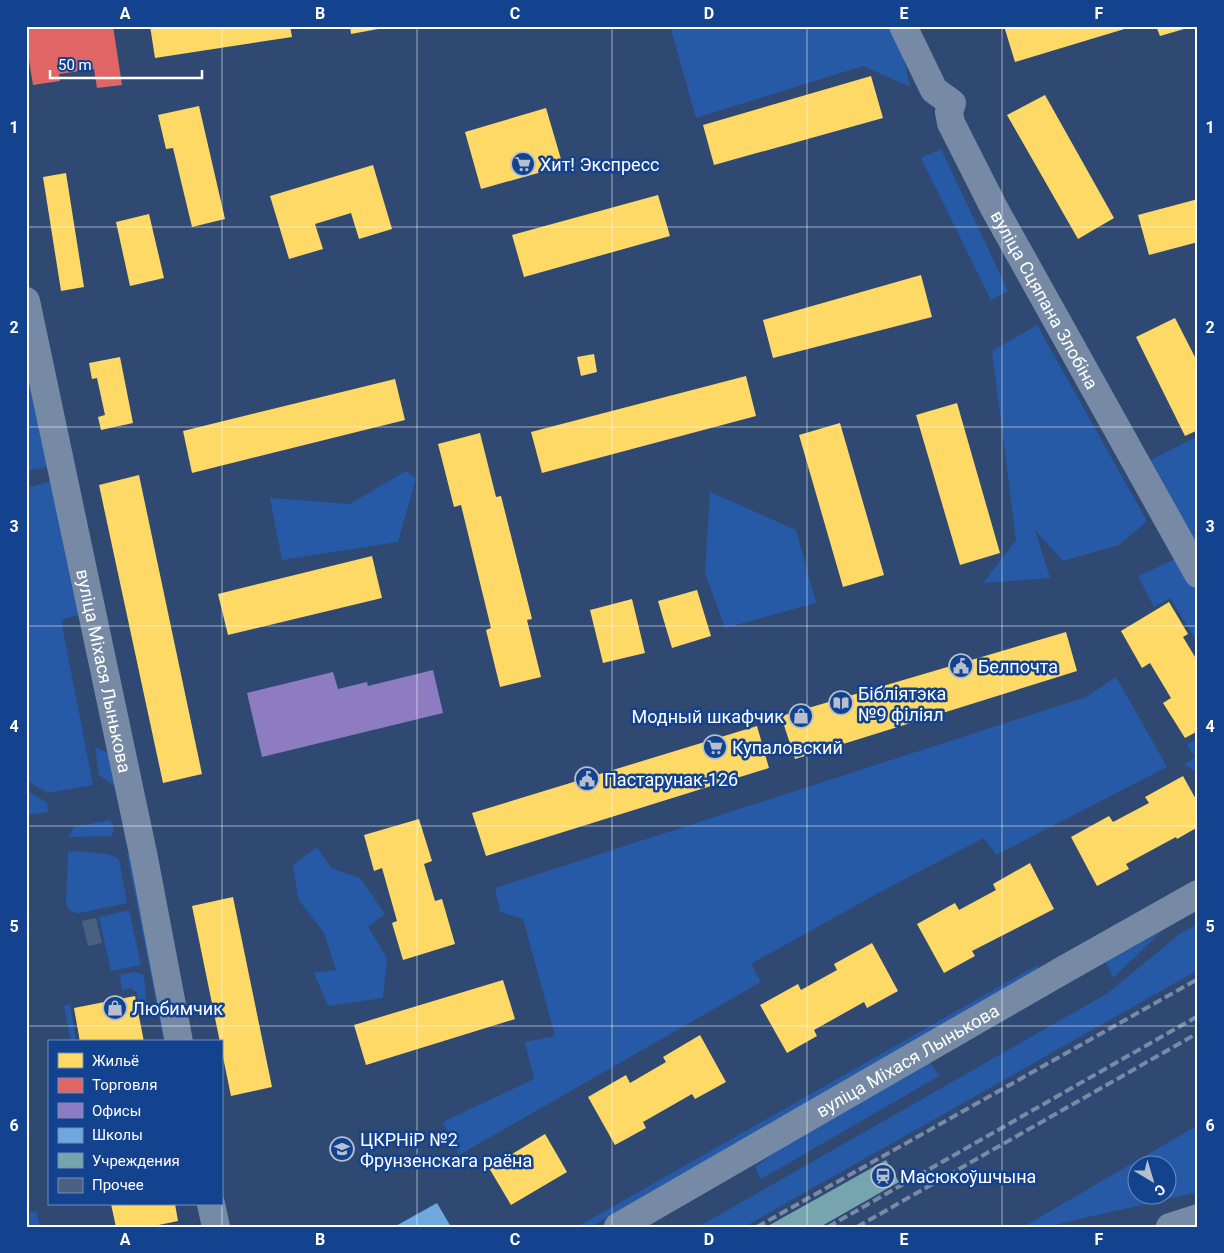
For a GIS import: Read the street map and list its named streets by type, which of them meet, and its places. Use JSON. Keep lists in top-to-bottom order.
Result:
{
  "streets": {
    "street": ["вуліца Сцяпана Злобіна", "вуліца Міхася Лынькова"]
  },
  "places": {
    "supermarket": ["Хит! Экспресс", "Купаловский"],
    "public building": ["Белпочта", "Пастарунак-126"],
    "library": ["Бібліятэка №9 філіял"],
    "shop": ["Модный шкафчик", "Любимчик"],
    "school or university": ["ЦКРНіР №2 Фрунзенскага раёна"],
    "station": ["Масюкоўшчына"]
  },
  "legend": [
    "Жильё",
    "Торговля",
    "Офисы",
    "Школы",
    "Учреждения",
    "Прочее"
  ],
  "scale_bar": "50 m",
  "north": "bottom right",
  "grid": {
    "columns": [
      "A",
      "B",
      "C",
      "D",
      "E",
      "F"
    ],
    "rows": [
      "1",
      "2",
      "3",
      "4",
      "5",
      "6"
    ]
  }
}
